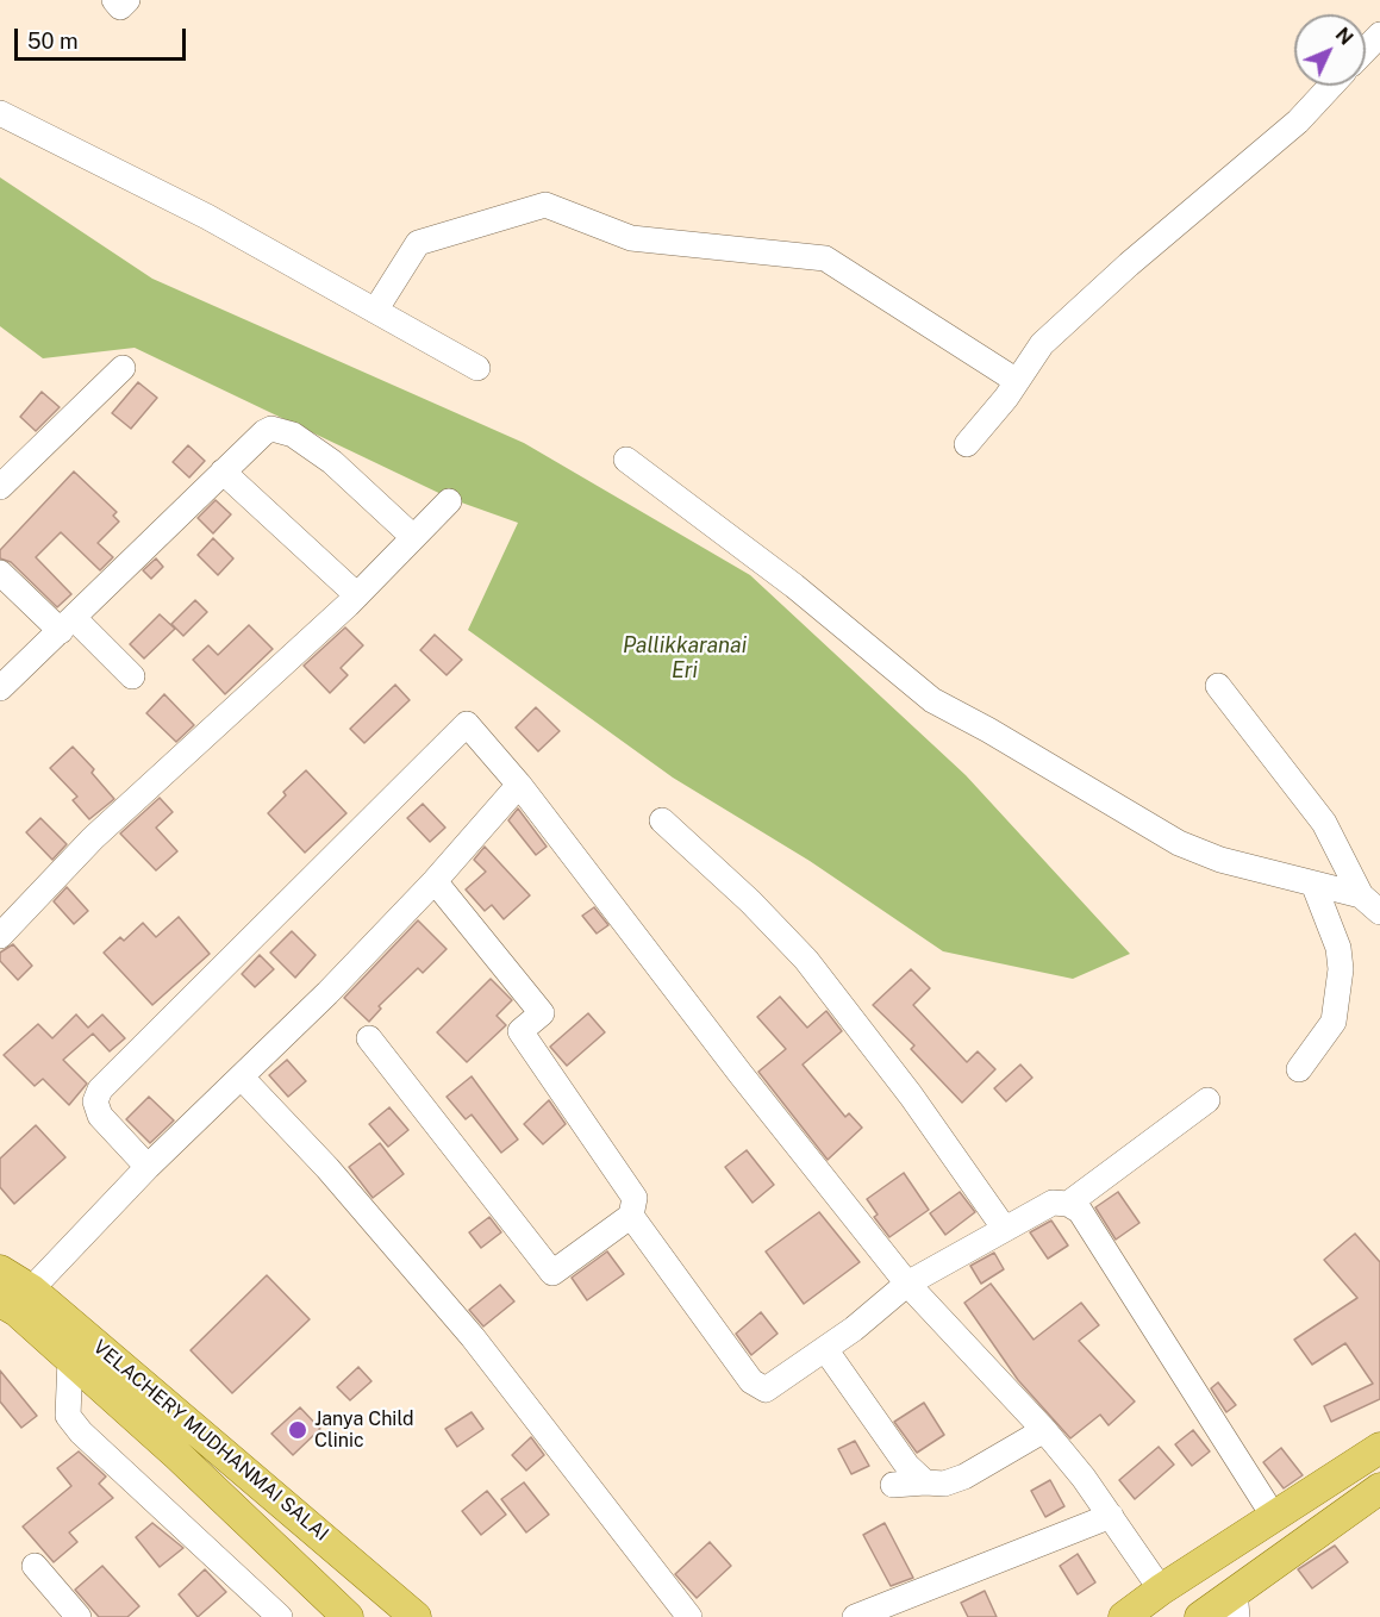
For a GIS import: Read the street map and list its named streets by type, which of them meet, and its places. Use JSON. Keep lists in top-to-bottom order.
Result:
{
  "streets": {
    "main road": ["VELACHERY MUDHANMAI SALAI"]
  },
  "water": ["Pallikkaranai Eri"],
  "places": ["Janya Child Clinic"],
  "scale_bar": "50 m",
  "north": "top right"
}
